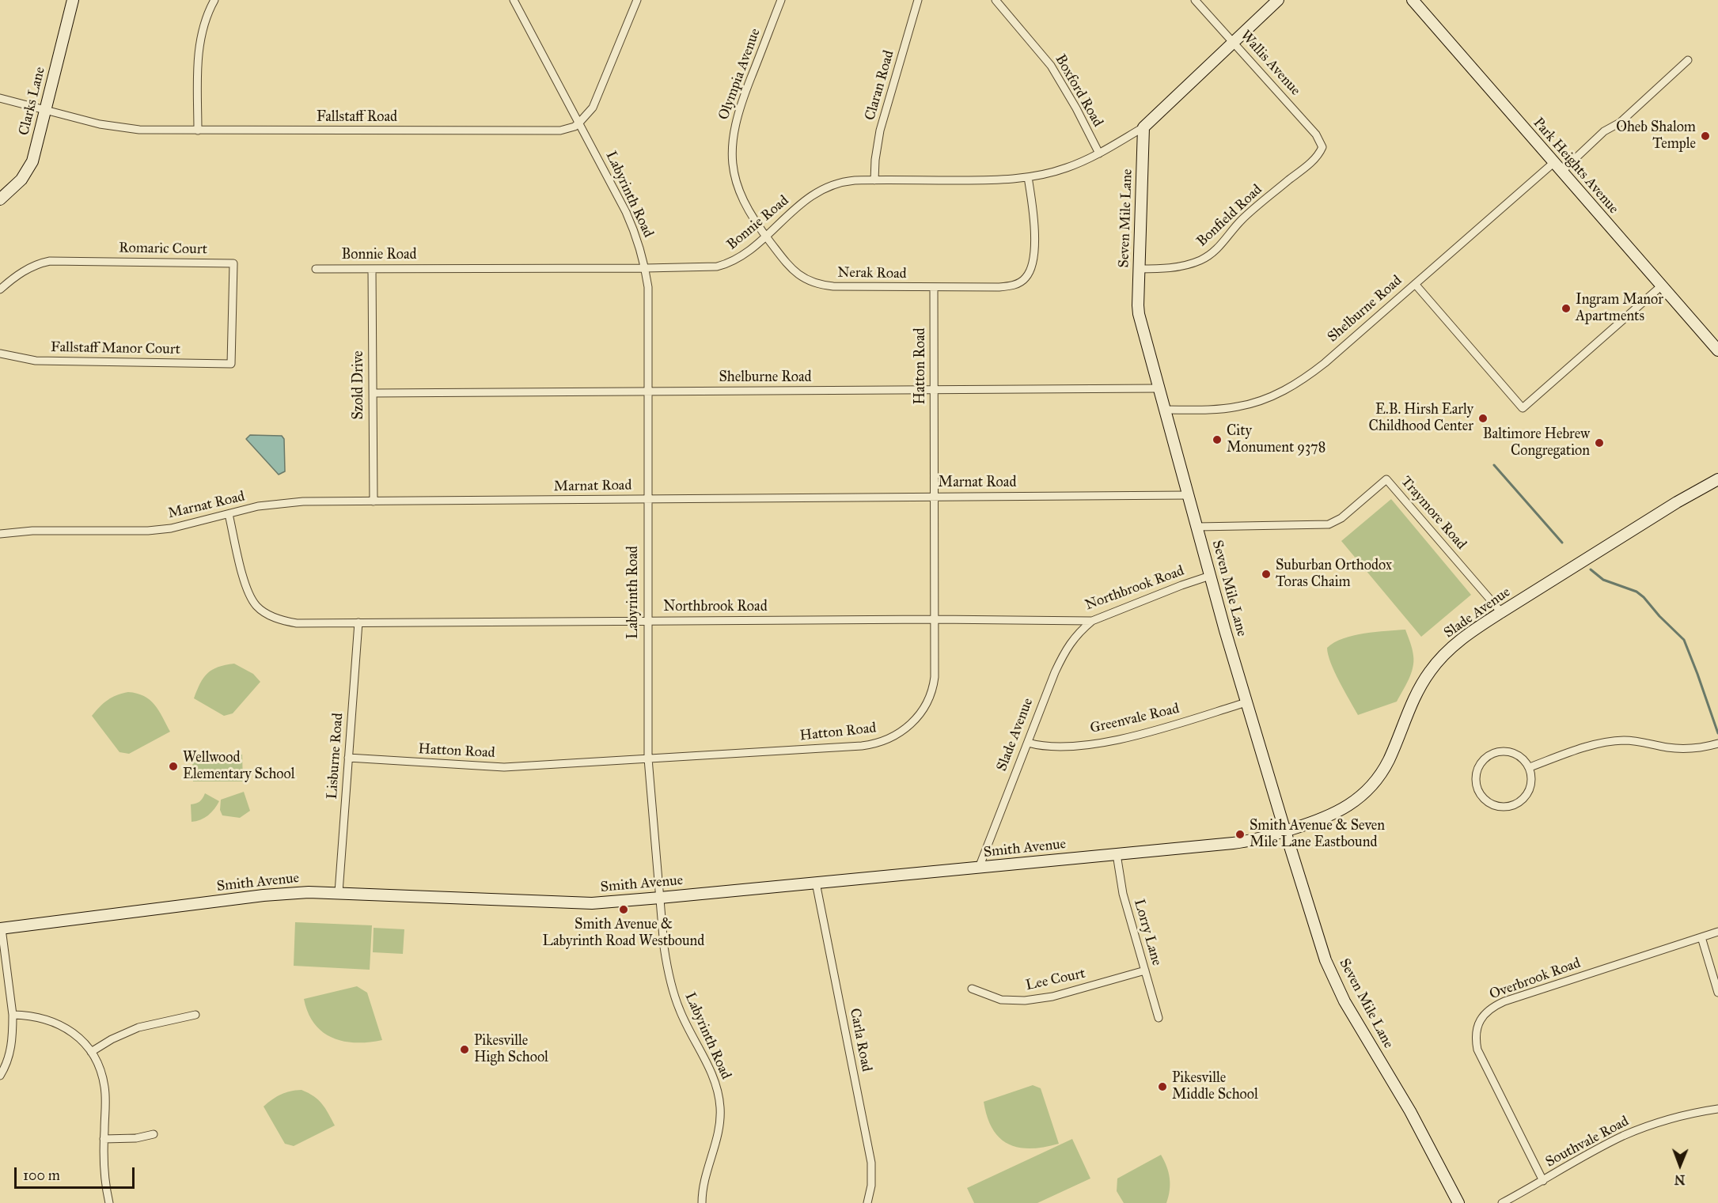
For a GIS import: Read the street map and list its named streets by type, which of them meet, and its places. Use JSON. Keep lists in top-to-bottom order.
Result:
{
  "streets": {
    "main road": [
      "Clarks Lane",
      "Park Heights Avenue",
      "Seven Mile Lane",
      "Slade Avenue",
      "Smith Avenue"
    ],
    "street": [
      "Wallis Avenue",
      "Olympia Avenue",
      "Claran Road",
      "Boxford Road",
      "Fallstaff Road",
      "Labyrinth Road",
      "Bonfield Road",
      "Bonnie Road",
      "Romaric Court",
      "Nerak Road",
      "Shelburne Road",
      "Fallstaff Manor Court",
      "Hatton Road",
      "Szold Drive",
      "Marnat Road",
      "Traymore Road",
      "Northbrook Road",
      "Greenvale Road",
      "Lisburne Road",
      "Lorry Lane",
      "Overbrook Road",
      "Lee Court",
      "Carla Road",
      "Southvale Road"
    ]
  },
  "crossings": [
    ["Wallis Avenue", "Bonfield Road"],
    ["Olympia Avenue", "Bonnie Road"],
    ["Olympia Avenue", "Nerak Road"],
    ["Claran Road", "Bonnie Road"],
    ["Boxford Road", "Bonnie Road"],
    ["Clarks Lane", "Fallstaff Road"],
    ["Fallstaff Road", "Labyrinth Road"],
    ["Park Heights Avenue", "Shelburne Road"],
    ["Labyrinth Road", "Bonnie Road"],
    ["Labyrinth Road", "Shelburne Road"],
    ["Labyrinth Road", "Hatton Road"],
    ["Labyrinth Road", "Marnat Road"],
    ["Labyrinth Road", "Northbrook Road"],
    ["Labyrinth Road", "Smith Avenue"],
    ["Bonfield Road", "Seven Mile Lane"],
    ["Seven Mile Lane", "Bonnie Road"],
    ["Seven Mile Lane", "Shelburne Road"],
    ["Seven Mile Lane", "Marnat Road"],
    ["Seven Mile Lane", "Traymore Road"],
    ["Seven Mile Lane", "Northbrook Road"],
    ["Seven Mile Lane", "Slade Avenue"],
    ["Seven Mile Lane", "Greenvale Road"],
    ["Seven Mile Lane", "Smith Avenue"],
    ["Bonnie Road", "Nerak Road"],
    ["Bonnie Road", "Szold Drive"],
    ["Romaric Court", "Fallstaff Manor Court"],
    ["Nerak Road", "Hatton Road"],
    ["Shelburne Road", "Hatton Road"],
    ["Shelburne Road", "Szold Drive"],
    ["Hatton Road", "Marnat Road"],
    ["Hatton Road", "Northbrook Road"],
    ["Hatton Road", "Lisburne Road"],
    ["Szold Drive", "Marnat Road"],
    ["Marnat Road", "Northbrook Road"],
    ["Traymore Road", "Slade Avenue"],
    ["Northbrook Road", "Slade Avenue"],
    ["Northbrook Road", "Lisburne Road"],
    ["Slade Avenue", "Greenvale Road"],
    ["Slade Avenue", "Smith Avenue"],
    ["Lisburne Road", "Smith Avenue"],
    ["Smith Avenue", "Lorry Lane"],
    ["Smith Avenue", "Carla Road"],
    ["Lorry Lane", "Lee Court"],
    ["Overbrook Road", "Southvale Road"]
  ],
  "places": [
    "Oheb Shalom Temple",
    "Ingram Manor Apartments",
    "E.B. Hirsh Early Childhood Center",
    "City Monument 9378",
    "Baltimore Hebrew Congregation",
    "Suburban Orthodox Toras Chaim",
    "Wellwood Elementary School",
    "Smith Avenue & Seven Mile Lane Eastbound",
    "Smith Avenue & Labyrinth Road Westbound",
    "Pikesville High School",
    "Pikesville Middle School"
  ],
  "scale_bar": "100 m",
  "north": "bottom"
}
